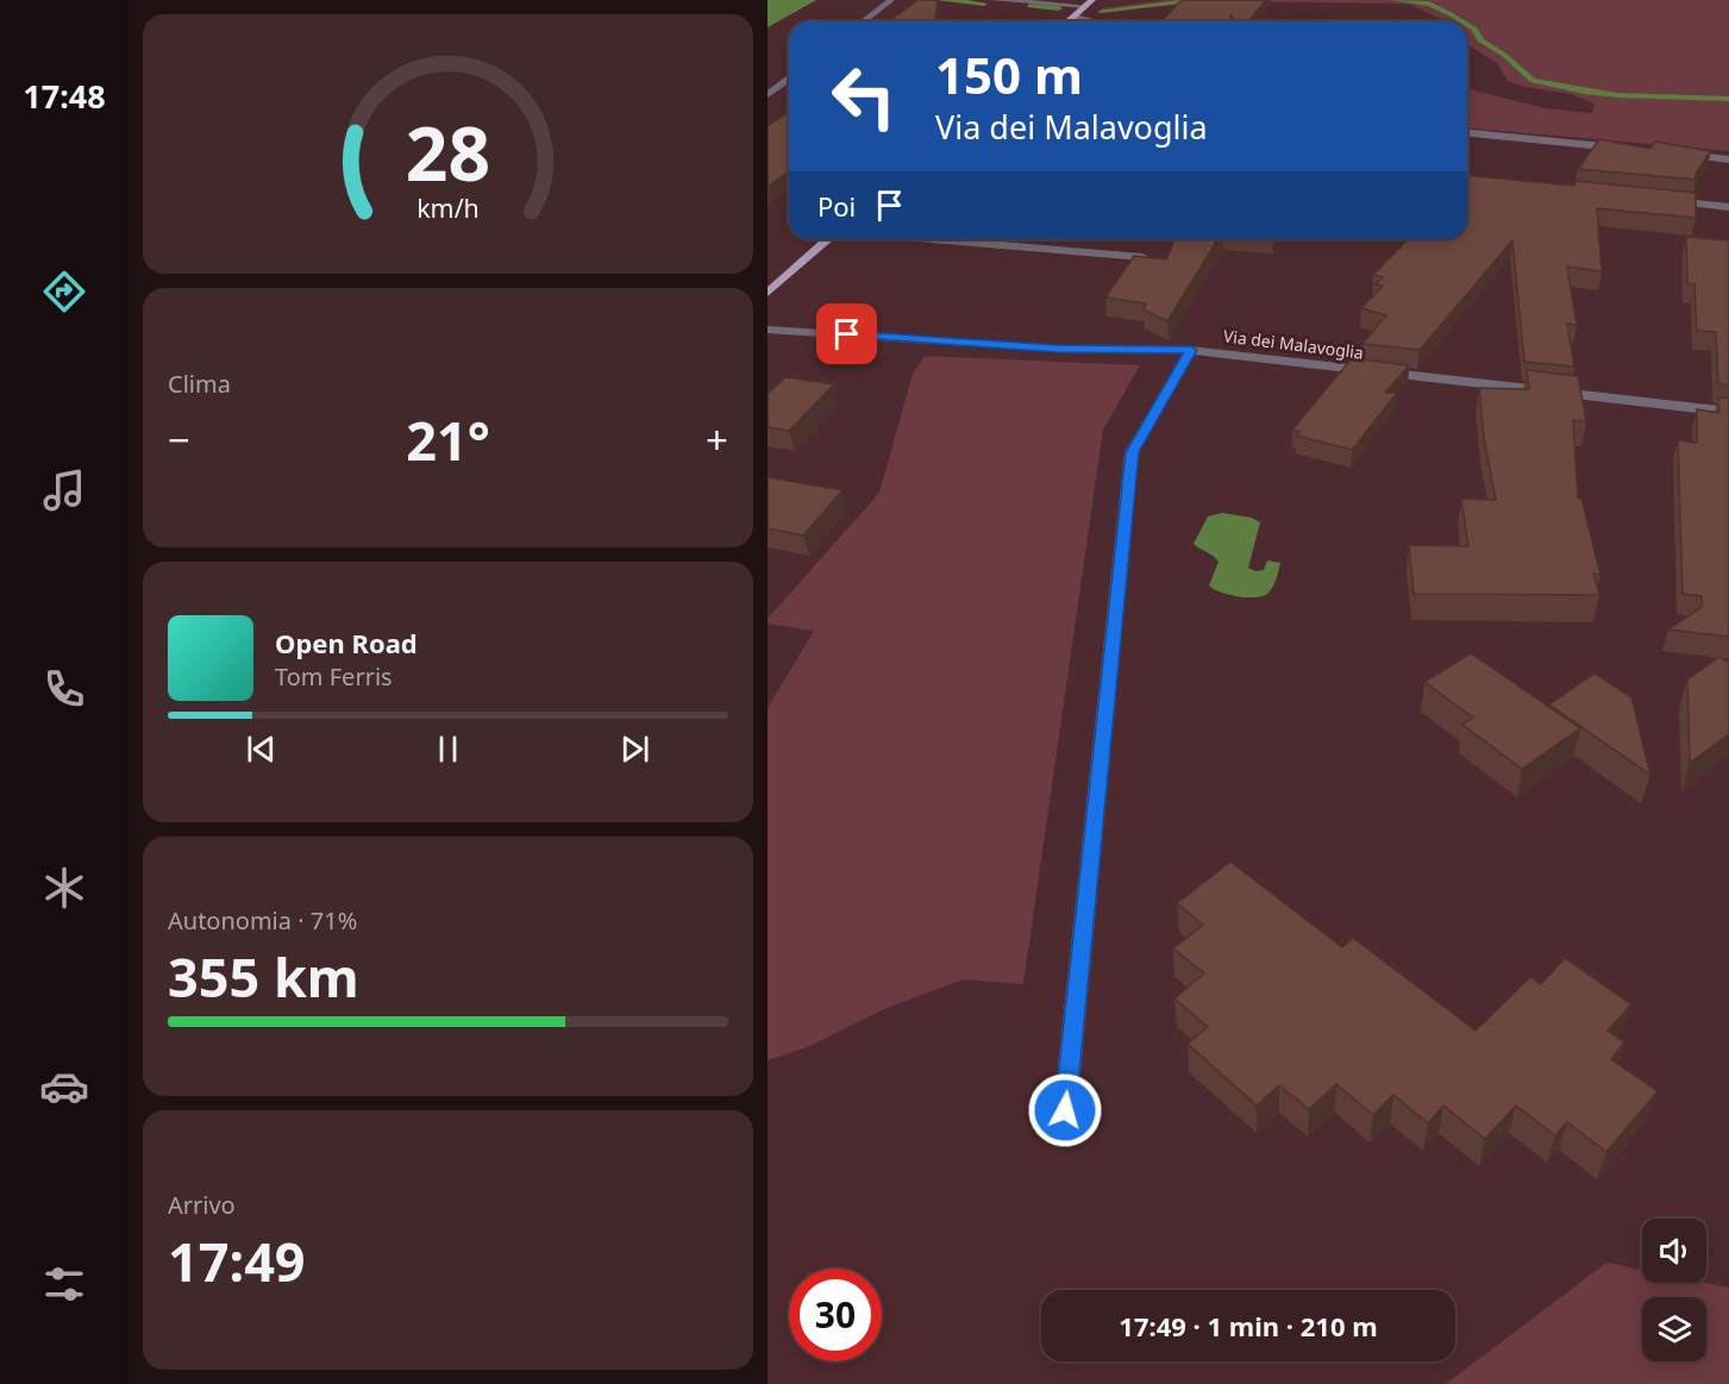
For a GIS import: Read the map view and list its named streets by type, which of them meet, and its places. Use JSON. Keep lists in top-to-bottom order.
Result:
{
  "streets": {
    "street": ["Via dei Malavoglia"]
  },
  "page": {
    "tabs": "17:48",
    "turn": ["150 m", "Via dei Malavoglia"],
    "then": "Poi",
    "tile": [
      "Clima",
      ["Autonomia · 71%", "355 km"],
      ["Arrivo", "17:49"]
    ],
    "heat": ["−", "21°", "+"],
    "song": ["Open Road", "Tom Ferris"],
    "limit": "30",
    "trip": "17:49 · 1 min · 210 m",
    "gauge": ["28", "km/h"]
  }
}
